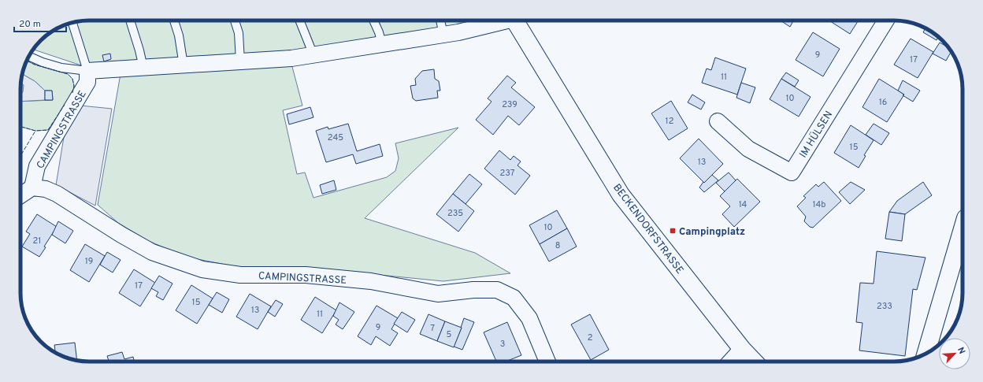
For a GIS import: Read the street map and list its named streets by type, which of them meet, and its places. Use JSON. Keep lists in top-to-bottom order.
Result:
{
  "streets": {
    "street": ["CAMPINGSTRASSE", "IM HÜLSEN", "BECKENDORFSTRASSE"]
  },
  "places": {
    "transit": ["Campingplatz"]
  },
  "house_numbers": [
    "9",
    "17",
    "11",
    "10",
    "16",
    "239",
    "12",
    "245",
    "15",
    "13",
    "237",
    "14",
    "14b",
    "235",
    "10",
    "21",
    "8",
    "19",
    "17",
    "15",
    "233",
    "13",
    "11",
    "9",
    "7",
    "5",
    "2",
    "3"
  ],
  "scale_bar": "20 m",
  "north": "top right"
}
